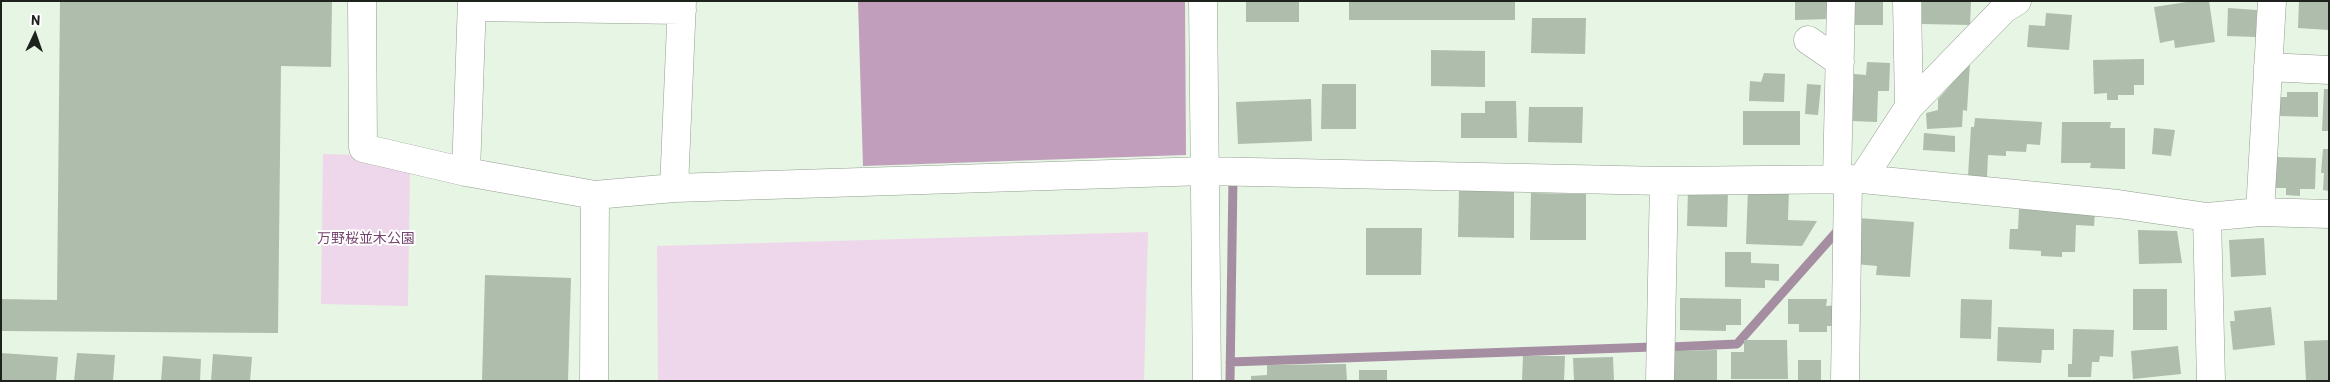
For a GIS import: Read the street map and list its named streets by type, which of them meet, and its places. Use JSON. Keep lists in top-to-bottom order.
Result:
{
  "parks": ["万野桜並木公園"],
  "north": "top"
}
